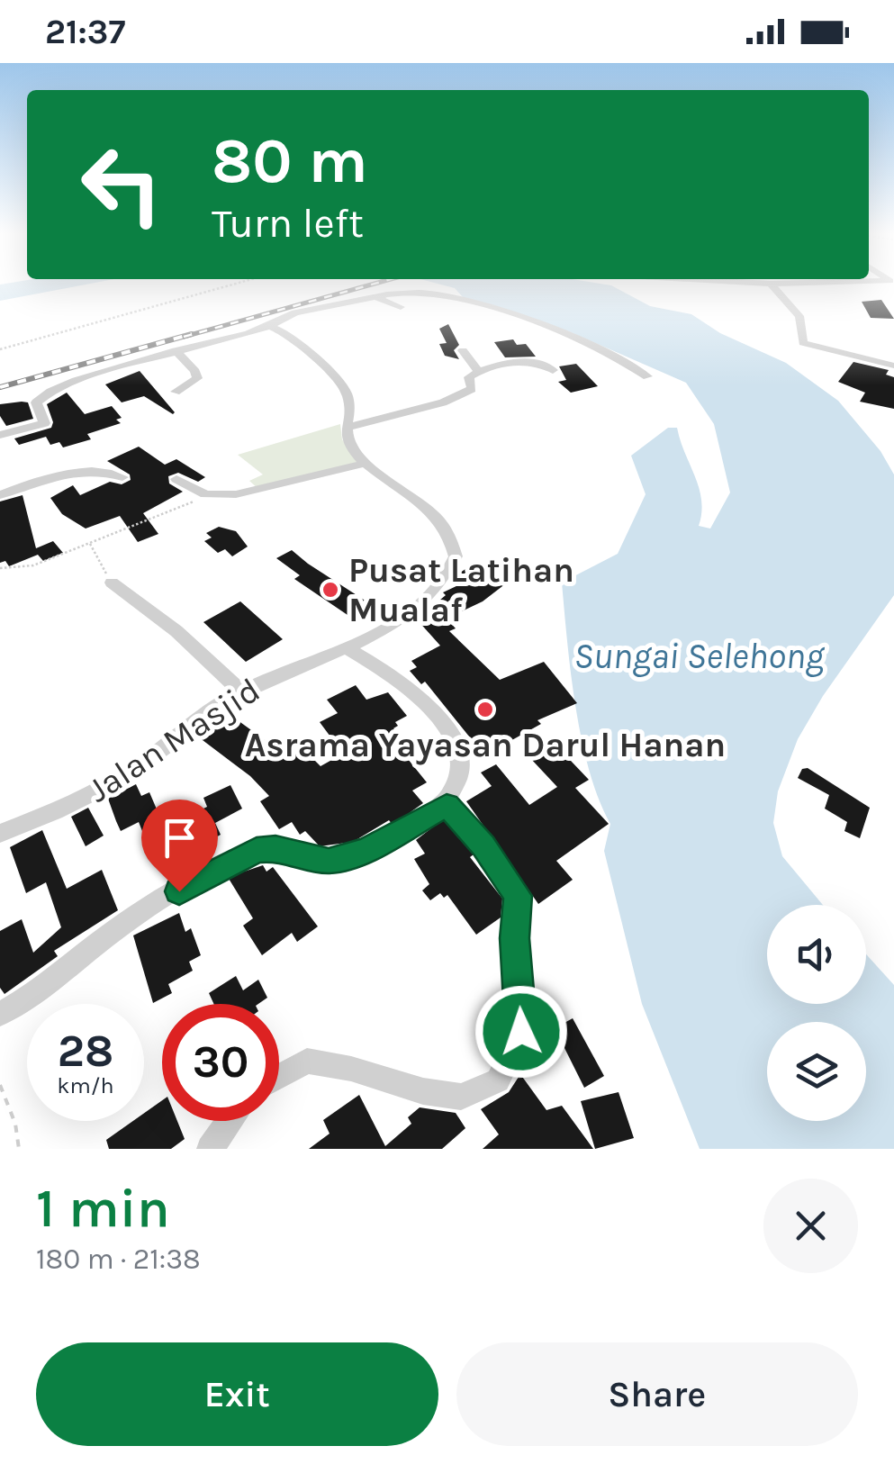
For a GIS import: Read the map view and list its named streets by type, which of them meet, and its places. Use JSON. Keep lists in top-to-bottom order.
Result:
{
  "streets": {
    "street": ["Jalan Masjid"]
  },
  "water": ["Sungai Selehong"],
  "places": ["Pusat Latihan Mualaf", "Asrama Yayasan Darul Hanan"],
  "page": {
    "status": "21:37",
    "turn": ["80 m", "Turn left"],
    "speed": "28 km/h",
    "limit": "30",
    "heading": ["1 min", "180 m · 21:38"],
    "buttons": ["Exit", "Share"]
  }
}
